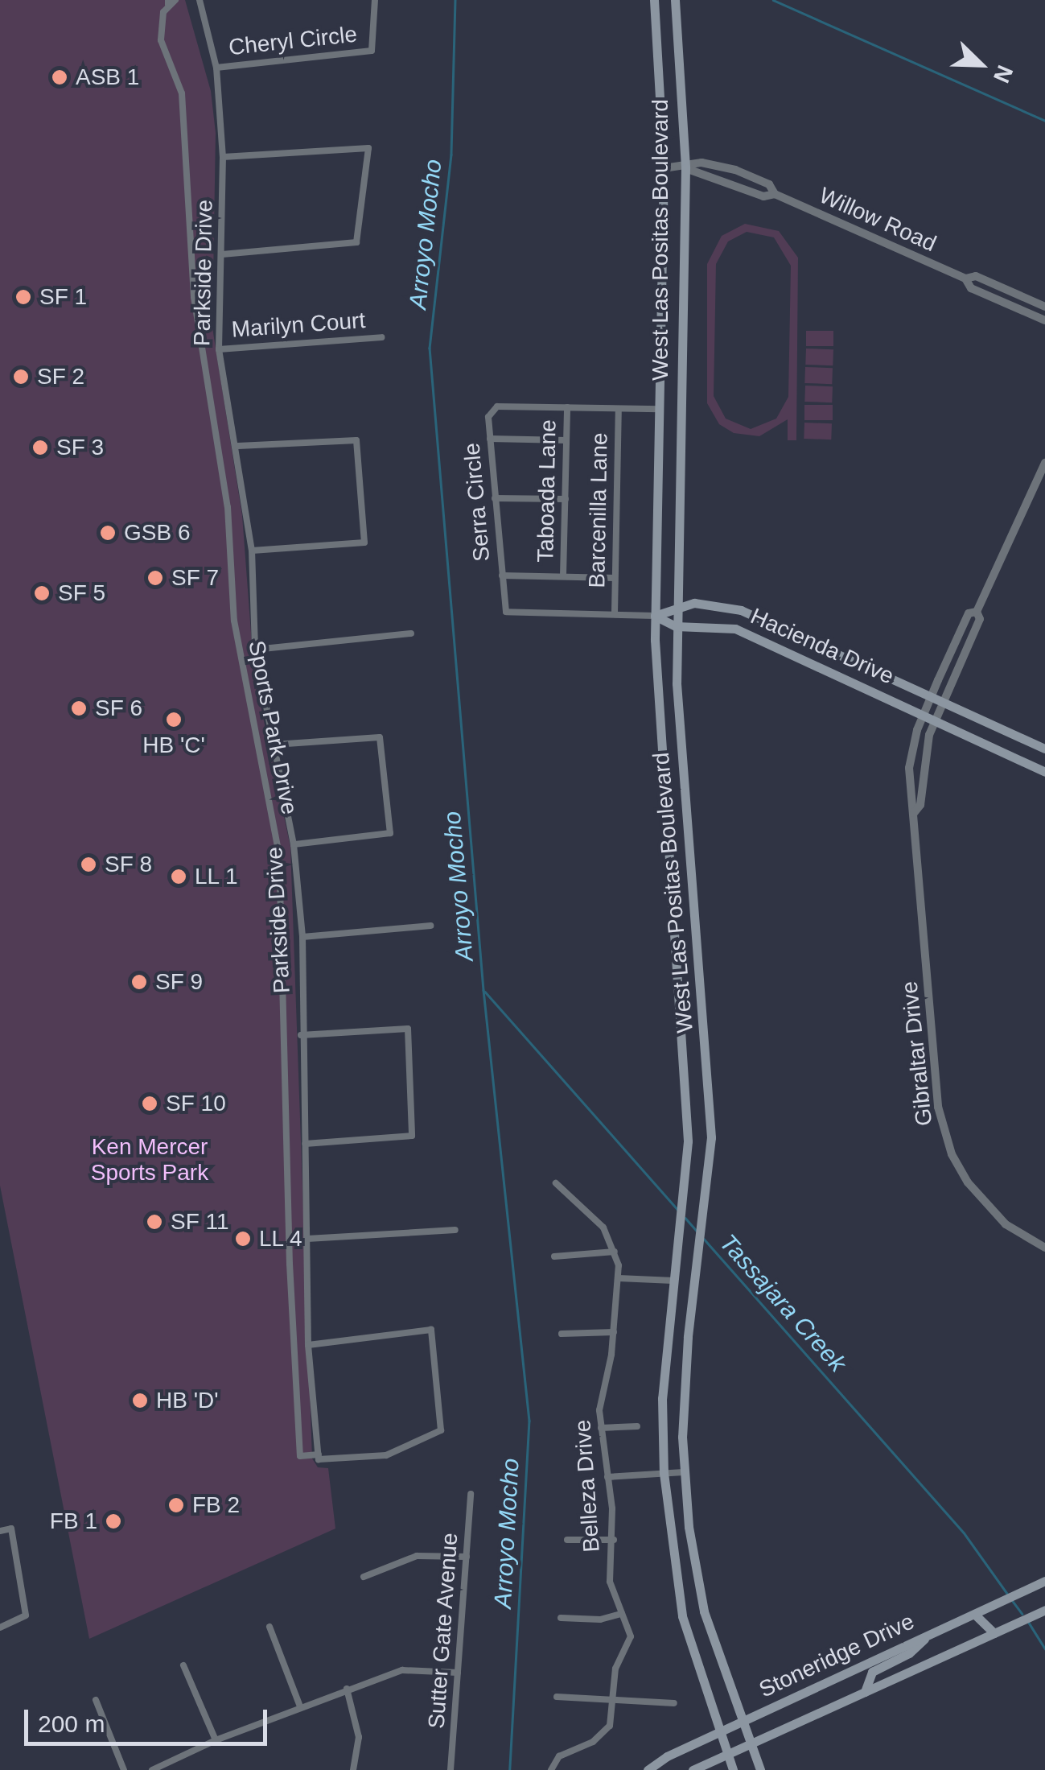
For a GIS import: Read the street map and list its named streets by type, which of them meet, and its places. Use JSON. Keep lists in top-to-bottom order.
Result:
{
  "streets": {
    "main road": ["West Las Positas Boulevard", "Hacienda Drive", "Stoneridge Drive"],
    "street": [
      "Cheryl Circle",
      "Willow Road",
      "Parkside Drive",
      "Marilyn Court",
      "Taboada Lane",
      "Serra Circle",
      "Barcenilla Lane",
      "Sports Park Drive",
      "Gibraltar Drive",
      "Belleza Drive",
      "Sutter Gate Avenue"
    ]
  },
  "crossings": [
    ["Cheryl Circle", "Parkside Drive"],
    ["Willow Road", "West Las Positas Boulevard"],
    ["West Las Positas Boulevard", "Serra Circle"],
    ["West Las Positas Boulevard", "Hacienda Drive"],
    ["West Las Positas Boulevard", "Stoneridge Drive"],
    ["Parkside Drive", "Marilyn Court"],
    ["Parkside Drive", "Sports Park Drive"],
    ["Taboada Lane", "Serra Circle"],
    ["Serra Circle", "Barcenilla Lane"],
    ["Serra Circle", "Hacienda Drive"],
    ["Hacienda Drive", "Gibraltar Drive"]
  ],
  "water": ["Arroyo Mocho", "Tassajara Creek"],
  "parks": ["Ken Mercer Sports Park"],
  "places": [
    "ASB 1",
    "SF 1",
    "SF 2",
    "SF 3",
    "GSB 6",
    "SF 7",
    "SF 5",
    "SF 6",
    "HB 'C'",
    "SF 8",
    "LL 1",
    "SF 9",
    "SF 10",
    "SF 11",
    "LL 4",
    "HB 'D'",
    "FB 2",
    "FB 1"
  ],
  "scale_bar": "200 m",
  "north": "bottom right"
}
